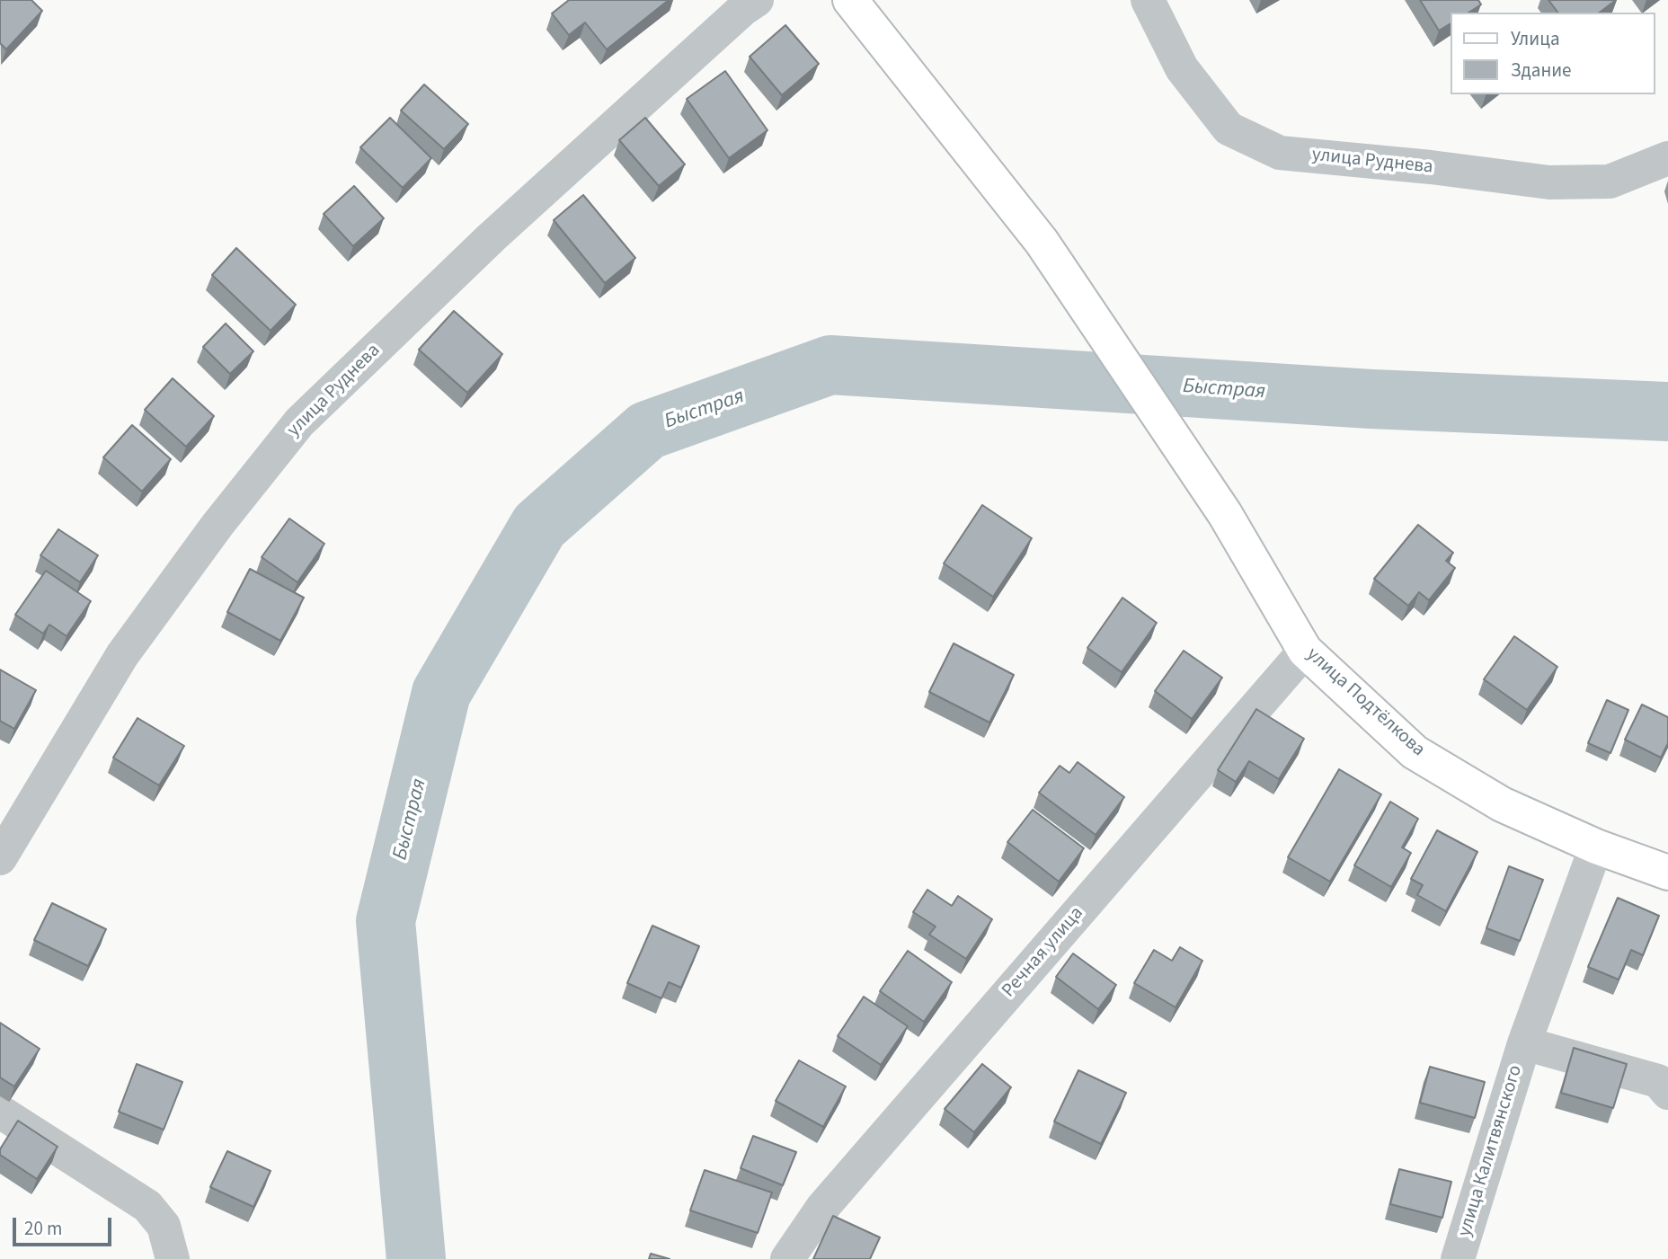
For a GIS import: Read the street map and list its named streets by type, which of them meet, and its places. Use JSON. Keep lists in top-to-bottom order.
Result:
{
  "streets": {
    "main road": ["улица Подтёлкова"],
    "street": ["улица Руднева", "Речная улица", "улица Калитвянского"]
  },
  "crossings": [
    ["улица Подтёлкова", "Речная улица"],
    ["улица Подтёлкова", "улица Калитвянского"]
  ],
  "water": ["Быстрая"],
  "legend": ["Улица", "Здание"],
  "scale_bar": "20 m"
}
